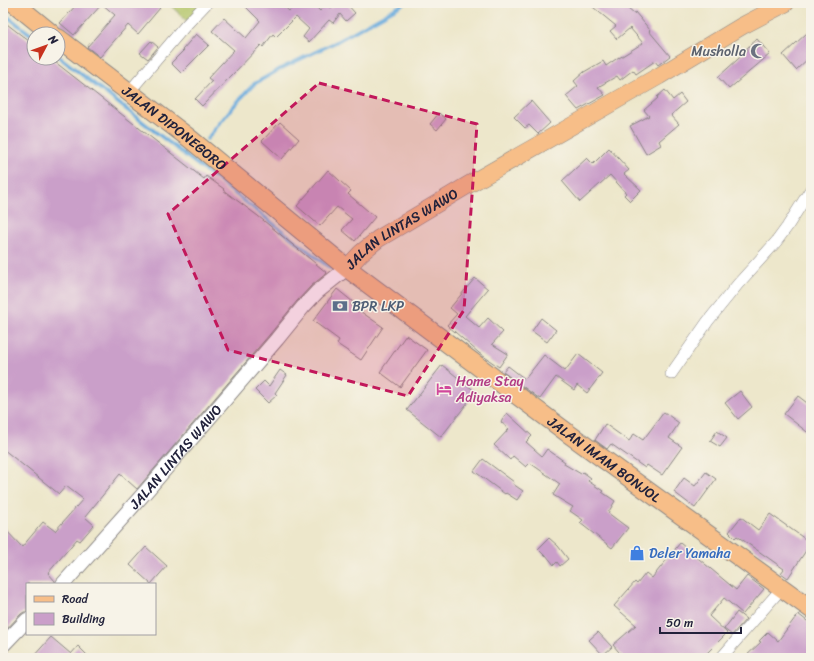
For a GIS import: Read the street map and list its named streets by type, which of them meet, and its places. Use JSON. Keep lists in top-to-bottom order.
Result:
{
  "streets": {
    "highway": ["JALAN DIPONEGORO", "JALAN IMAM BONJOL"],
    "main road": ["JALAN LINTAS WAWO"]
  },
  "crossings": [
    ["JALAN DIPONEGORO", "JALAN LINTAS WAWO"],
    ["JALAN DIPONEGORO", "JALAN IMAM BONJOL"],
    ["JALAN LINTAS WAWO", "JALAN IMAM BONJOL"]
  ],
  "places": {
    "mosque": ["Musholla"],
    "bank": ["BPR LKP"],
    "hotel": ["Home Stay Adiyaksa"],
    "shop": ["Deler Yamaha"]
  },
  "legend": ["Road", "Building"],
  "scale_bar": "50 m",
  "north": "top right"
}
